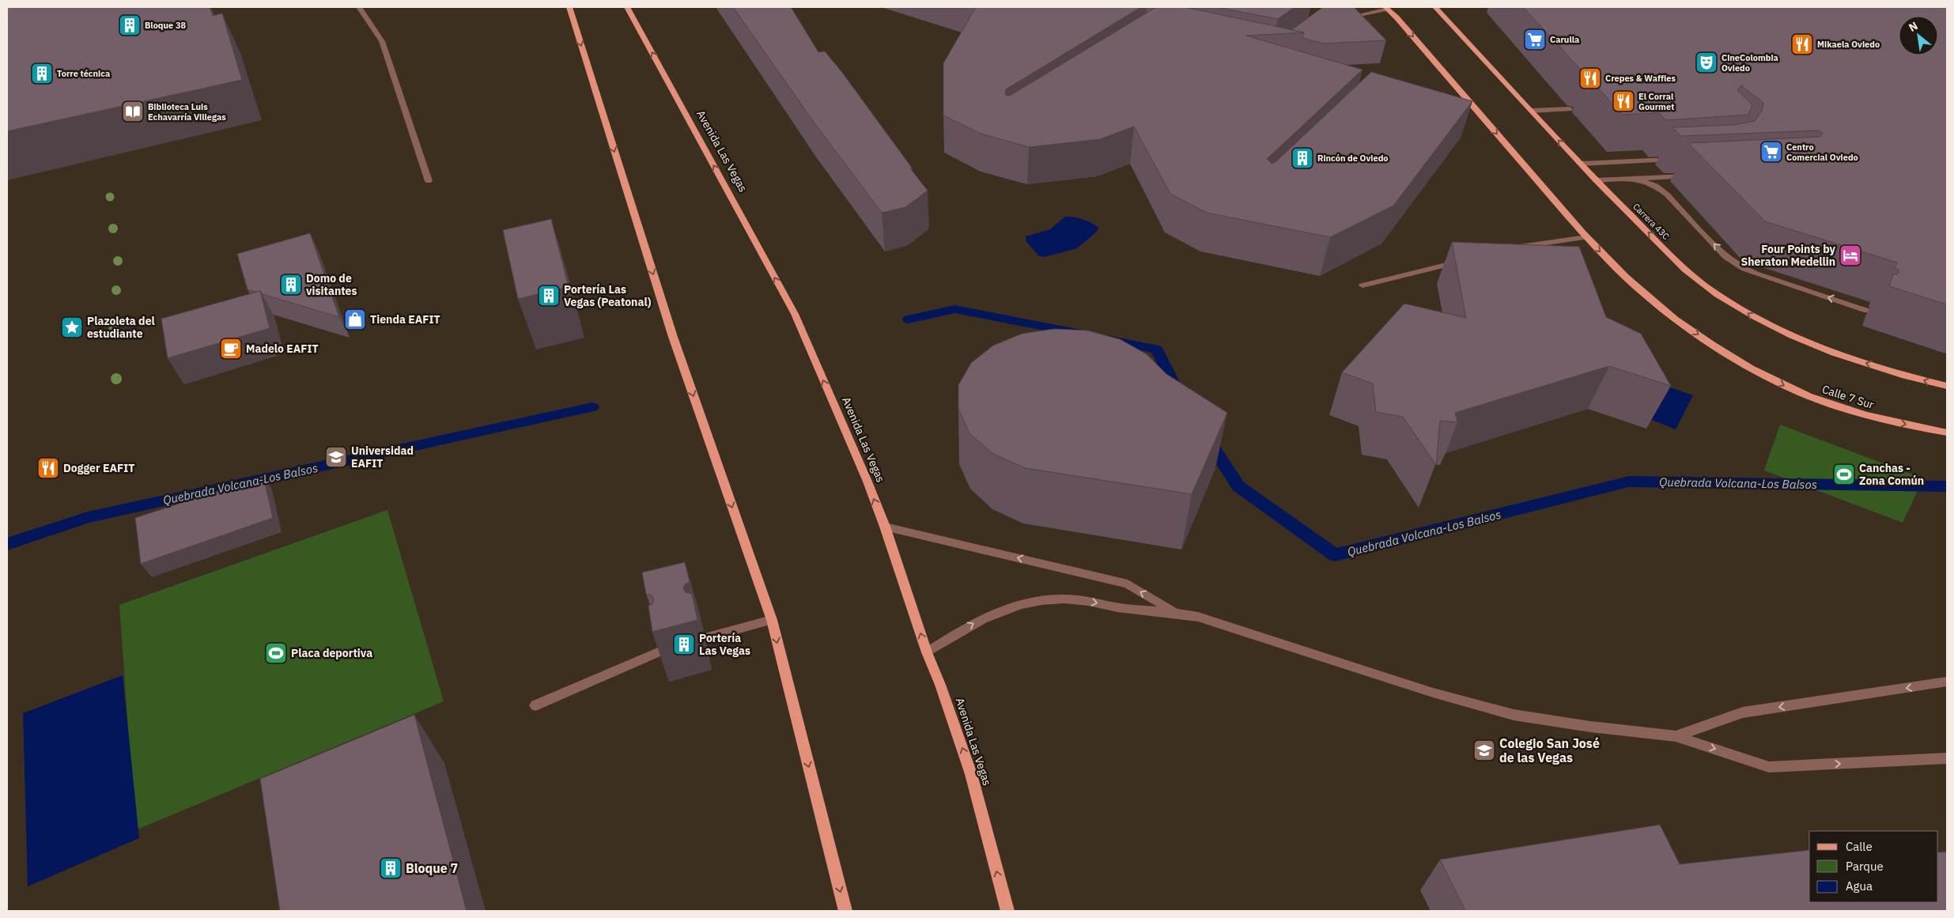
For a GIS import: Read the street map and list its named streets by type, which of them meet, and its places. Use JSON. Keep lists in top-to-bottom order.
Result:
{
  "streets": {
    "main road": ["Avenida Las Vegas", "Carrera 43C", "Calle 7 Sur"]
  },
  "one_way": ["Avenida Las Vegas", "Carrera 43C", "Calle 7 Sur"],
  "water": ["Quebrada Volcana-Los Balsos"],
  "places": {
    "building": [
      "Bloque 38",
      "Torre técnica",
      "Rincón de Oviedo",
      "Domo de visitantes",
      "Portería Las Vegas (Peatonal)",
      "Portería Las Vegas",
      "Bloque 7"
    ],
    "supermarket": ["Carulla", "Centro Comercial Oviedo"],
    "restaurant": [
      "Mikaela Oviedo",
      "Crepes & Waffles",
      "El Corral Gourmet",
      "Dogger EAFIT"
    ],
    "theatre": ["CineColombia Oviedo"],
    "library": ["Biblioteca Luis Echavarría Villegas"],
    "hotel": ["Four Points by Sheraton Medellin"],
    "shop": ["Tienda EAFIT"],
    "place": ["Plazoleta del estudiante"],
    "cafe": ["Madelo EAFIT"],
    "school or university": ["Universidad EAFIT", "Colegio San José de las Vegas"],
    "sports": ["Canchas - Zona Común", "Placa deportiva"]
  },
  "legend": ["Calle", "Parque", "Agua"],
  "north": "top left"
}
